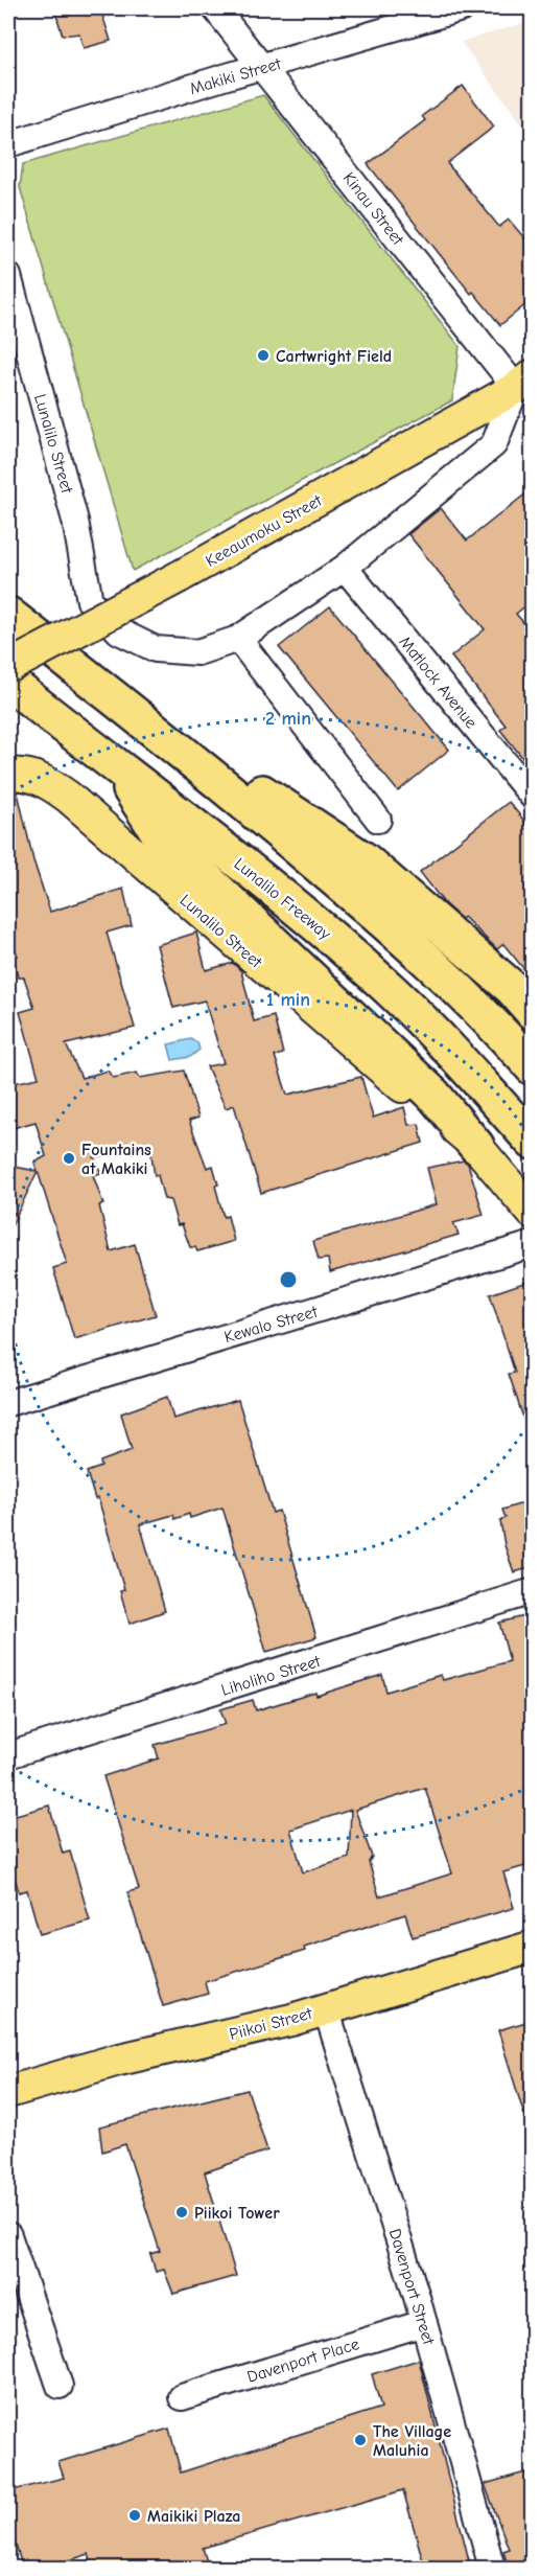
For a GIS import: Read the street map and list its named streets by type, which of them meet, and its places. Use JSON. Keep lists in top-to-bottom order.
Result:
{
  "streets": {
    "highway": ["Lunalilo Freeway"],
    "main road": ["Lunalilo Street", "Keeaumoku Street", "Piikoi Street"],
    "street": [
      "Makiki Street",
      "Kinau Street",
      "Matlock Avenue",
      "Kewalo Street",
      "Liholiho Street",
      "Davenport Street",
      "Davenport Place"
    ]
  },
  "crossings": [
    ["Makiki Street", "Kinau Street"],
    ["Kinau Street", "Keeaumoku Street"],
    ["Piikoi Street", "Davenport Street"],
    ["Davenport Street", "Davenport Place"]
  ],
  "places": [
    "Cartwright Field",
    "Fountains at Makiki",
    "Piikoi Tower",
    "The Village Maluhia",
    "Maikiki Plaza"
  ],
  "rings": ["2 min", "1 min"]
}
